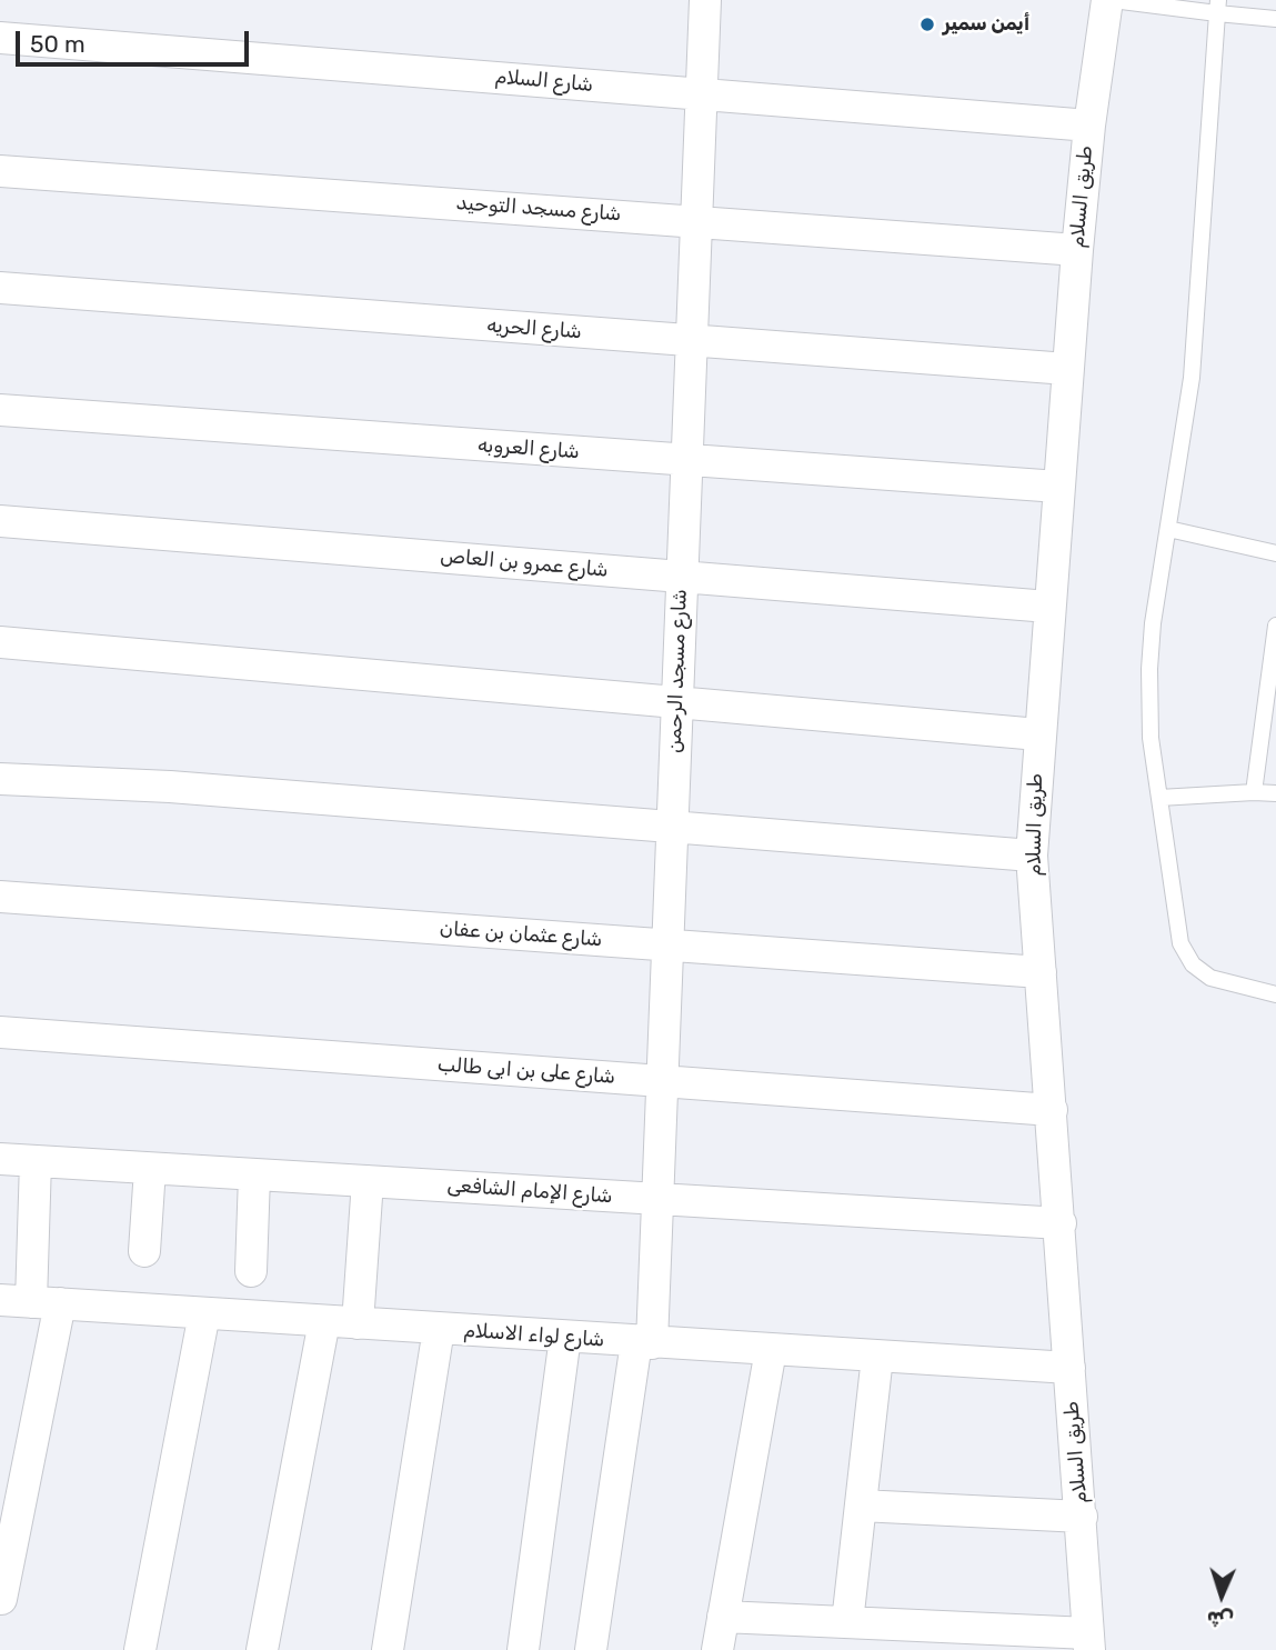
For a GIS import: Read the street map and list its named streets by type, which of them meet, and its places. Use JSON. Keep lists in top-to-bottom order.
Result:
{
  "streets": {
    "street": [
      "شارع السلام",
      "طريق السلام",
      "شارع مسجد التوحيد",
      "شارع الحريه",
      "شارع العروبه",
      "شارع عمرو بن العاص",
      "شارع مسجد الرحمن",
      "شارع عثمان بن عفان",
      "شارع على بن ابى طالب",
      "شارع الإمام الشافعى",
      "شارع لواء الاسلام"
    ]
  },
  "crossings": [
    ["شارع السلام", "طريق السلام"],
    ["شارع السلام", "شارع مسجد الرحمن"],
    ["طريق السلام", "شارع مسجد التوحيد"],
    ["طريق السلام", "شارع الحريه"],
    ["طريق السلام", "شارع العروبه"],
    ["طريق السلام", "شارع عمرو بن العاص"],
    ["طريق السلام", "شارع عثمان بن عفان"],
    ["طريق السلام", "شارع على بن ابى طالب"],
    ["طريق السلام", "شارع الإمام الشافعى"],
    ["طريق السلام", "شارع لواء الاسلام"],
    ["شارع مسجد التوحيد", "شارع مسجد الرحمن"],
    ["شارع الحريه", "شارع مسجد الرحمن"],
    ["شارع العروبه", "شارع مسجد الرحمن"],
    ["شارع عمرو بن العاص", "شارع مسجد الرحمن"],
    ["شارع مسجد الرحمن", "شارع عثمان بن عفان"],
    ["شارع مسجد الرحمن", "شارع على بن ابى طالب"],
    ["شارع مسجد الرحمن", "شارع الإمام الشافعى"],
    ["شارع مسجد الرحمن", "شارع لواء الاسلام"]
  ],
  "places": ["أيمن سمير"],
  "scale_bar": "50 m",
  "north": "bottom"
}
